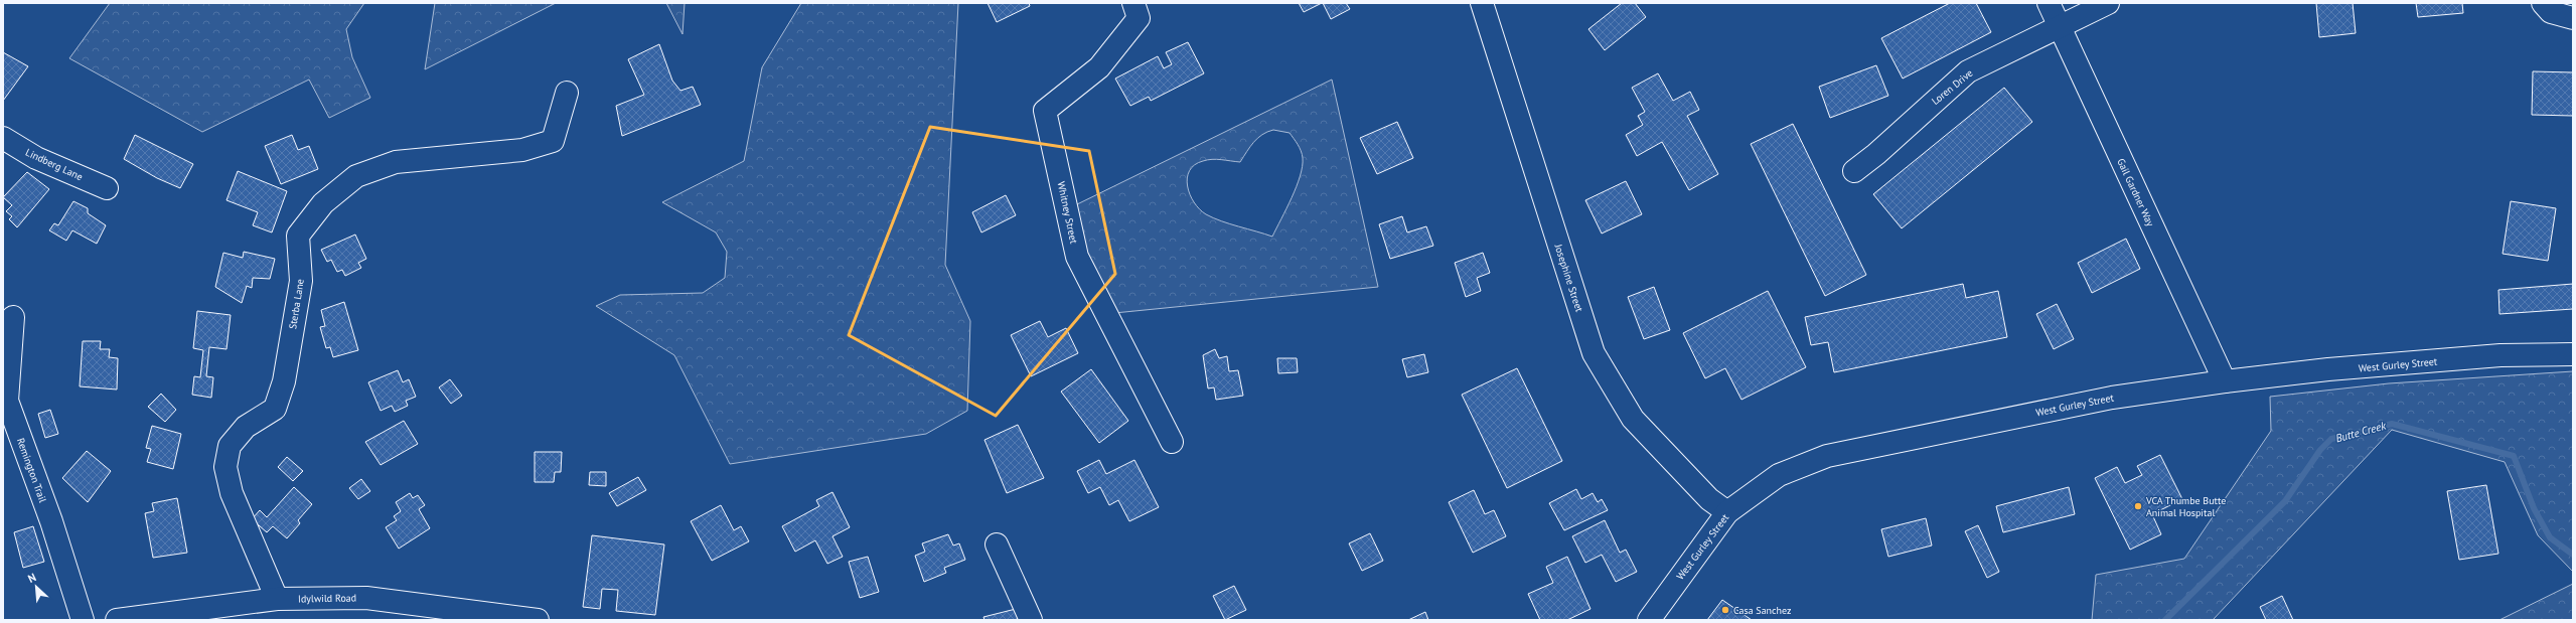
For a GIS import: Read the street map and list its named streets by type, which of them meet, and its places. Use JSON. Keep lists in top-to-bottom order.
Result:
{
  "streets": {
    "street": [
      "Loren Drive",
      "Lindberg Lane",
      "Gail Gardner Way",
      "Whitney Street",
      "Josephine Street",
      "Sterba Lane",
      "West Gurley Street",
      "Remington Trail",
      "Idylwild Road"
    ]
  },
  "crossings": [
    ["Loren Drive", "Gail Gardner Way"],
    ["Gail Gardner Way", "West Gurley Street"],
    ["Josephine Street", "West Gurley Street"],
    ["Sterba Lane", "Idylwild Road"]
  ],
  "water": ["Butte Creek"],
  "places": ["VCA Thumbe Butte Animal Hospital", "Casa Sanchez"],
  "north": "top left"
}
